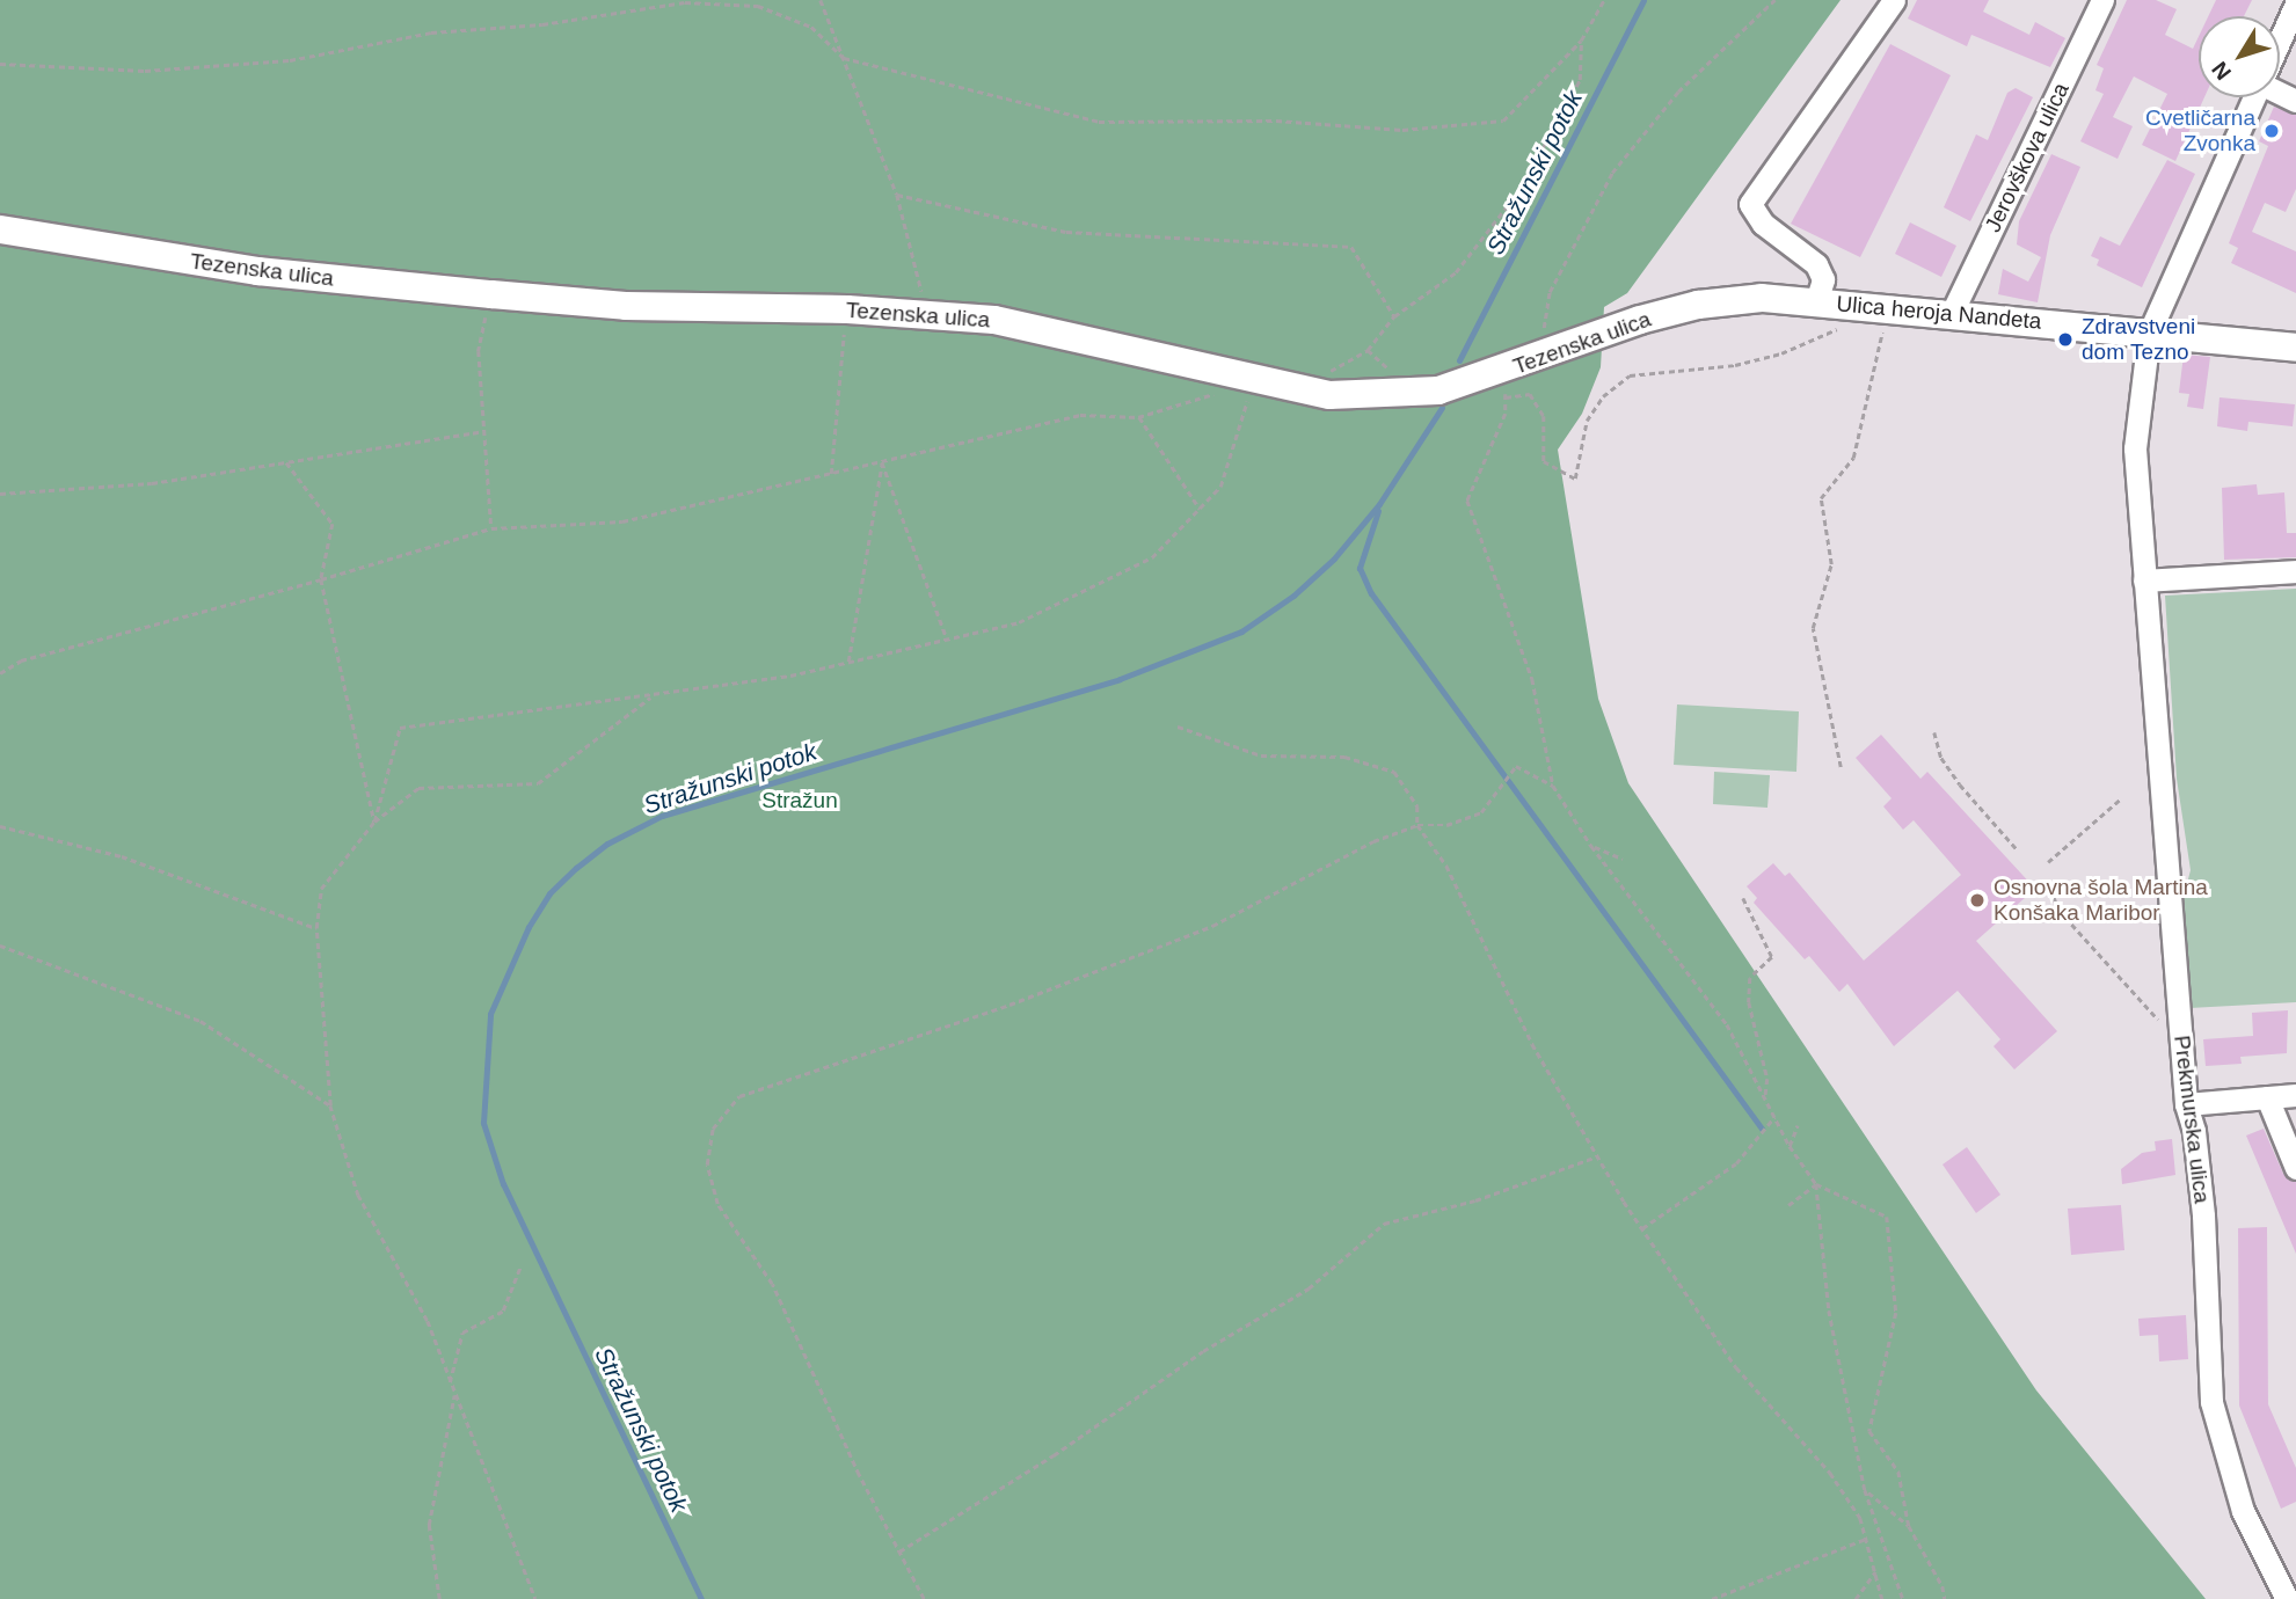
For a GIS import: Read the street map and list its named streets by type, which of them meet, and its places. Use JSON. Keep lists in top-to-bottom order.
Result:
{
  "streets": {
    "street": [
      "Jerovškova ulica",
      "Tezenska ulica",
      "Ulica heroja Nandeta",
      "Prekmurska ulica"
    ]
  },
  "crossings": [
    ["Jerovškova ulica", "Ulica heroja Nandeta"],
    ["Tezenska ulica", "Ulica heroja Nandeta"],
    ["Ulica heroja Nandeta", "Prekmurska ulica"]
  ],
  "water": ["Stražunski potok"],
  "parks": ["Stražun"],
  "places": ["Cvetličarna Zvonka", "Zdravstveni dom Tezno", "Osnovna šola Martina Konšaka Maribor"],
  "north": "bottom left"
}
